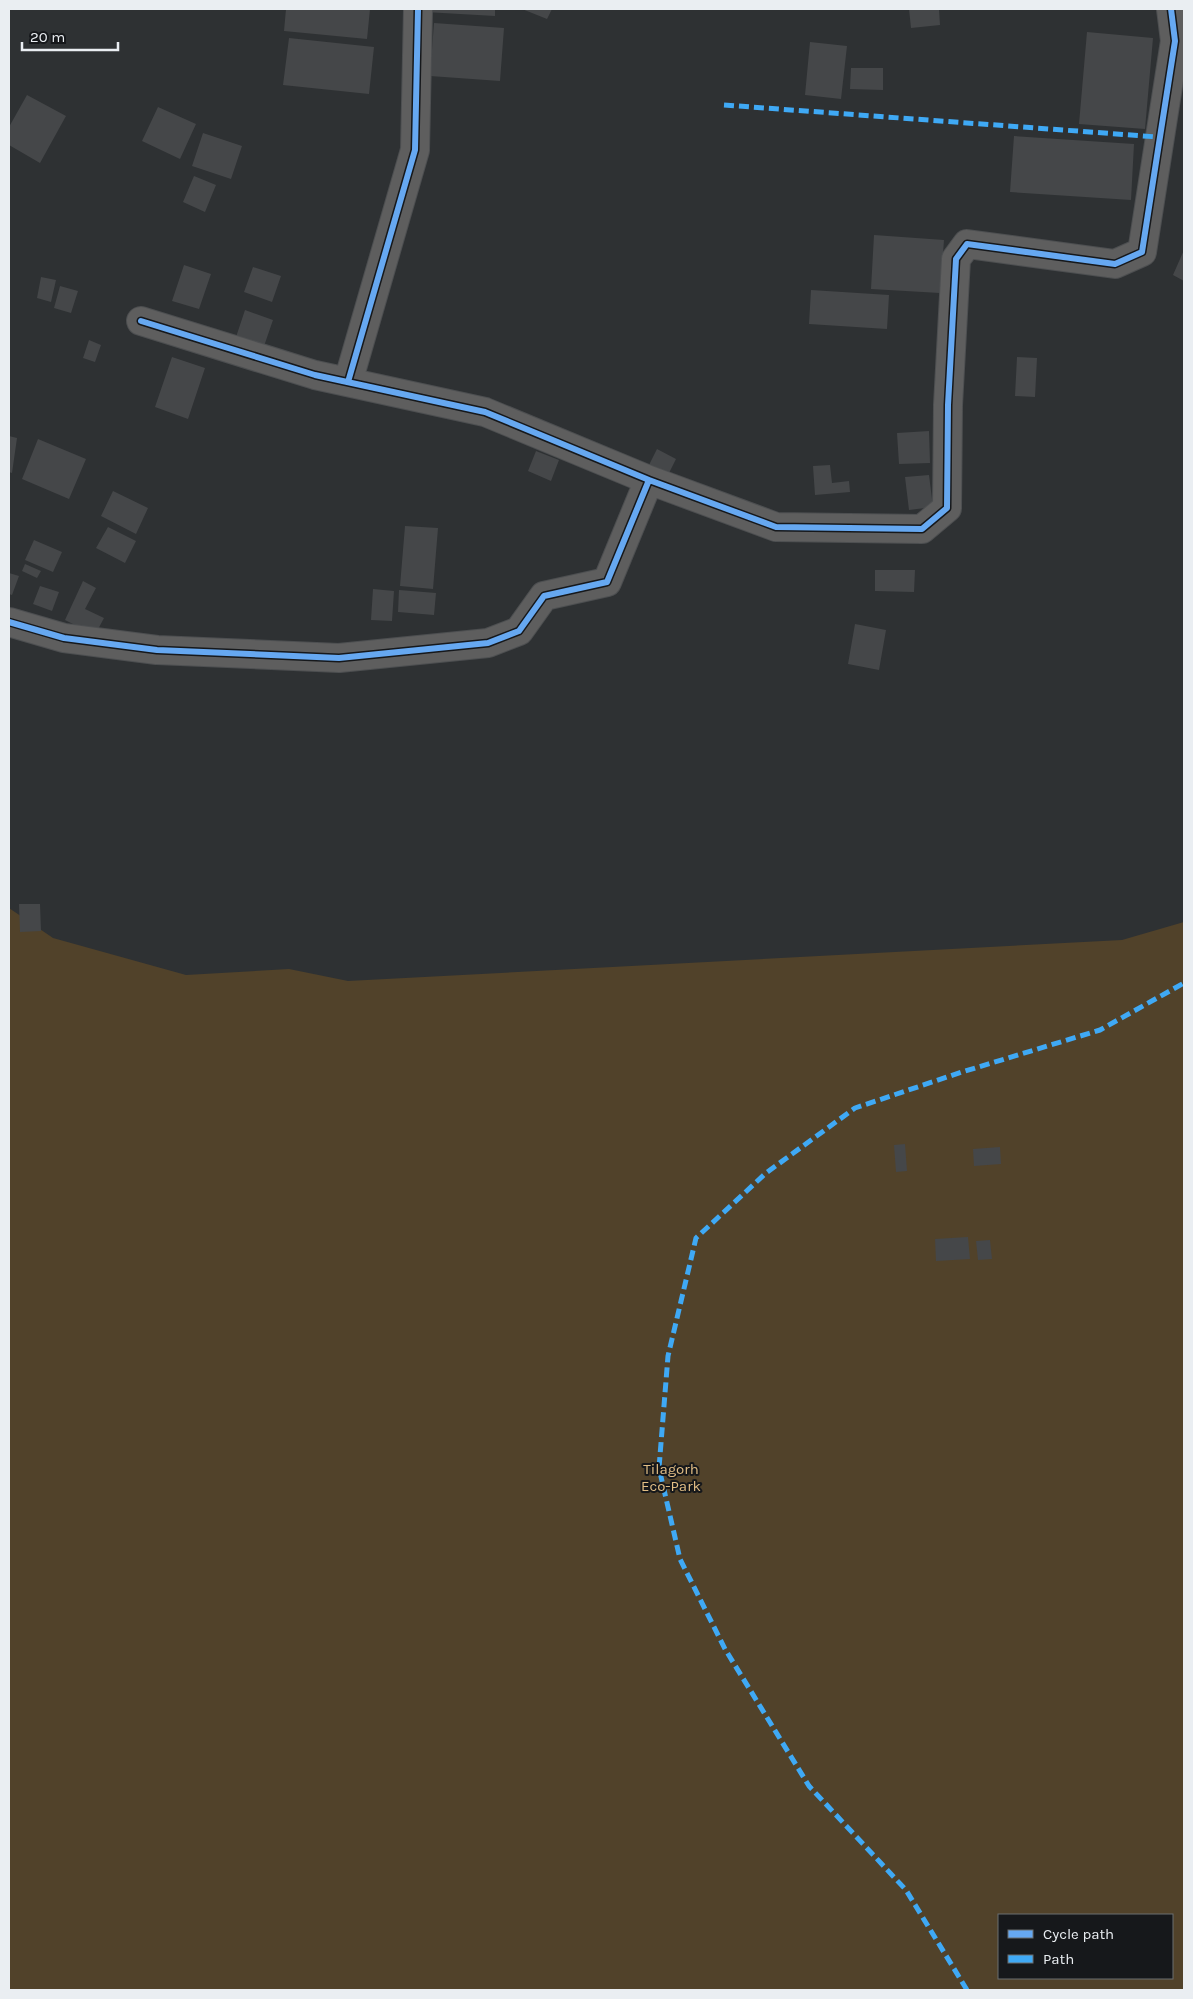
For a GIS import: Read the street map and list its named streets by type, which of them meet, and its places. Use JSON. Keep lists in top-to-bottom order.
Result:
{
  "parks": ["Tilagorh Eco-Park"],
  "legend": ["Cycle path", "Path"],
  "scale_bar": "20 m"
}
